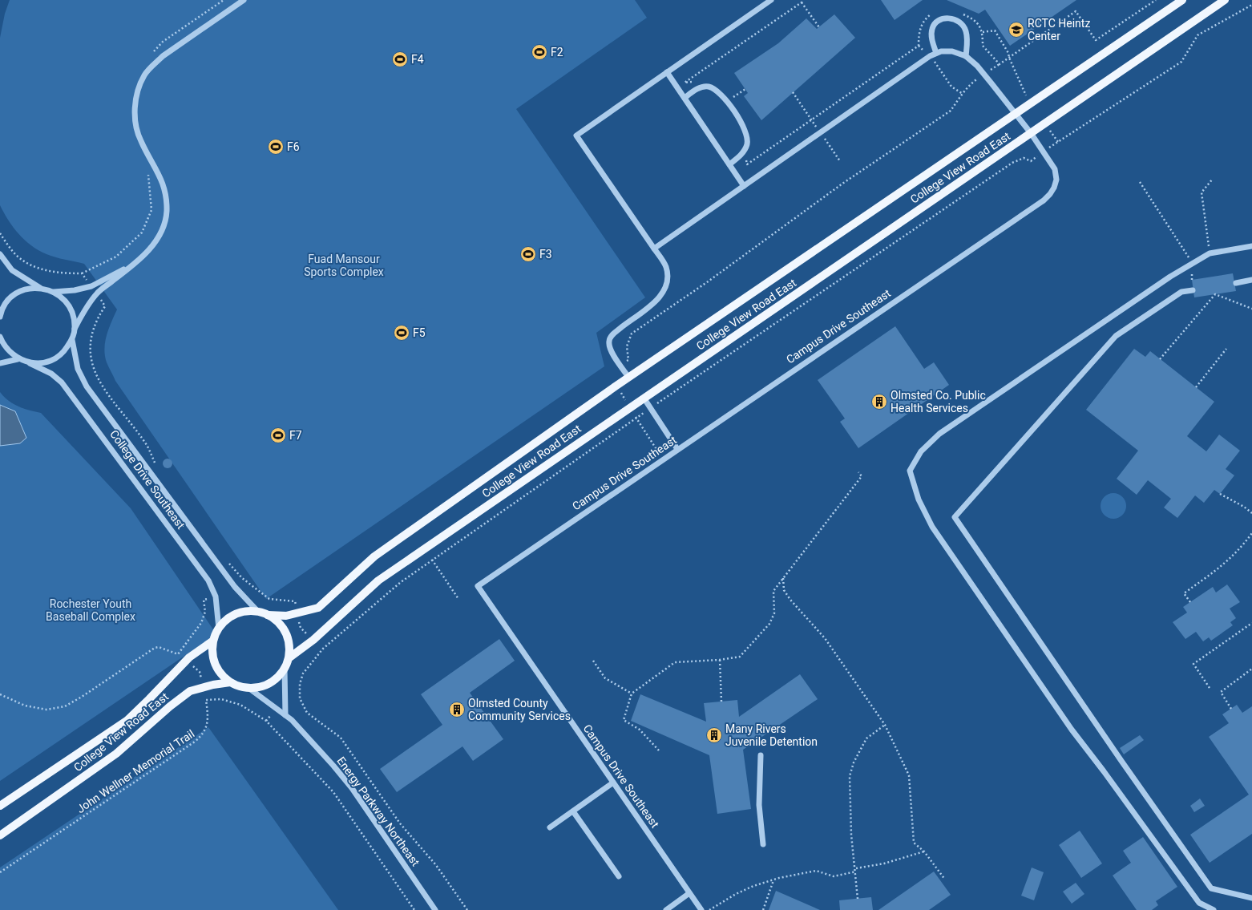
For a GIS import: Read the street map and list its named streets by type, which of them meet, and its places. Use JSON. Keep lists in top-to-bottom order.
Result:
{
  "streets": {
    "main road": ["College View Road East"],
    "street": ["Campus Drive Southeast", "College Drive Southeast", "Energy Parkway Northeast"],
    "path": ["John Wellner Memorial Trail"]
  },
  "crossings": [
    ["College View Road East", "Campus Drive Southeast"],
    ["College View Road East", "College Drive Southeast"],
    ["College View Road East", "John Wellner Memorial Trail"],
    ["College View Road East", "Energy Parkway Northeast"],
    ["College Drive Southeast", "Energy Parkway Northeast"]
  ],
  "parks": ["Fuad Mansour Sports Complex", "Rochester Youth Baseball Complex"],
  "places": {
    "school or university": ["RCTC Heintz Center"],
    "sports": [
      "F2",
      "F4",
      "F6",
      "F3",
      "F5",
      "F7"
    ],
    "building": ["Olmsted Co. Public Health Services", "Olmsted County Community Services", "Many Rivers Juvenile Detention"]
  }
}
